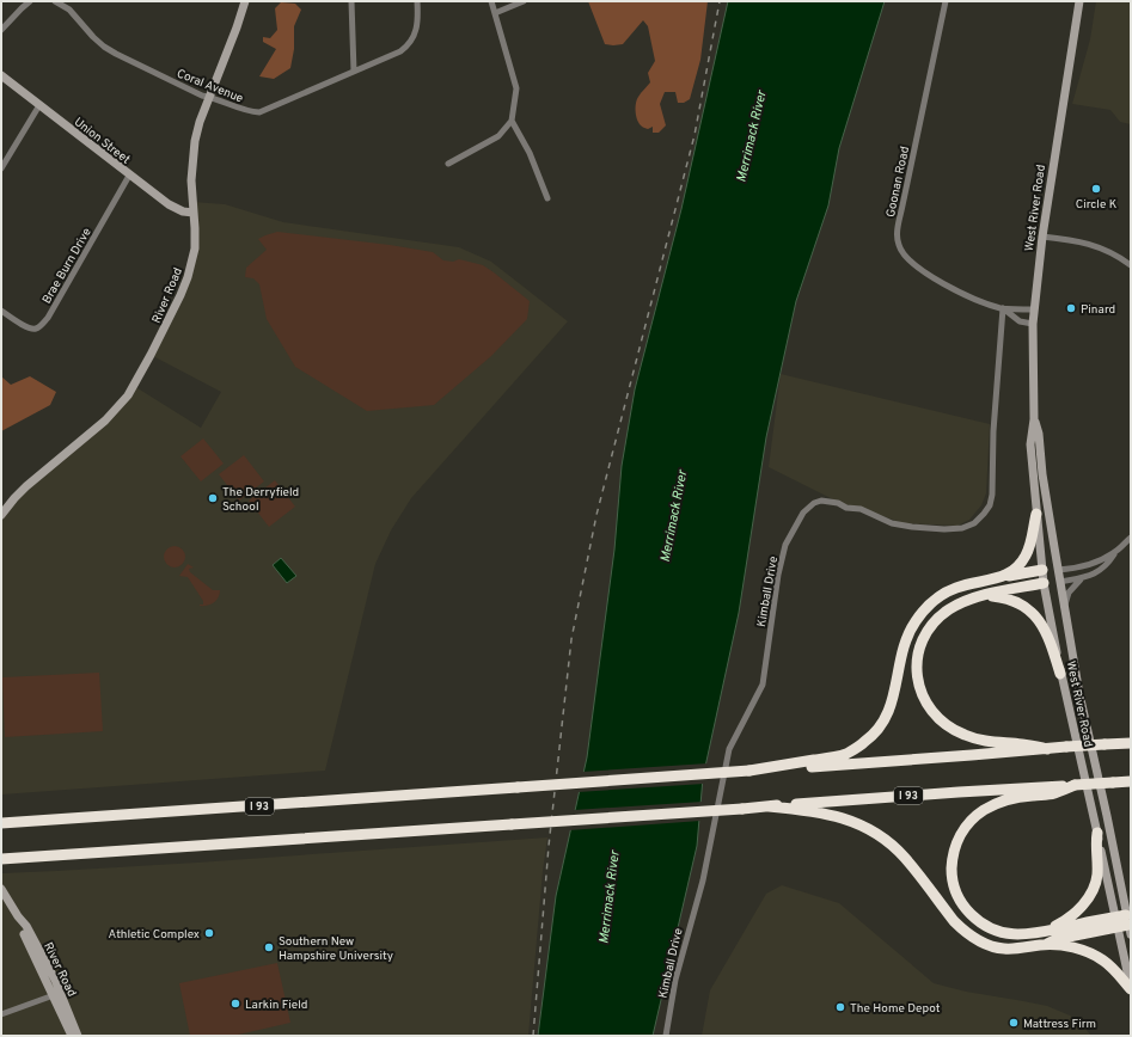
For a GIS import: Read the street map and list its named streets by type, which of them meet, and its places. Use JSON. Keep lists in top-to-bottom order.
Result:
{
  "streets": {
    "highway": ["I 93"],
    "main road": ["Union Street", "West River Road", "River Road"],
    "street": [
      "Coral Avenue",
      "Goonan Road",
      "Brae Burn Drive",
      "Kimball Drive"
    ]
  },
  "crossings": [
    ["Coral Avenue", "River Road"],
    ["Union Street", "Brae Burn Drive"],
    ["Union Street", "River Road"],
    ["Goonan Road", "West River Road"],
    ["Goonan Road", "Kimball Drive"]
  ],
  "water": ["Merrimack River"],
  "places": [
    "Circle K",
    "Pinard",
    "The Derryfield School",
    "Athletic Complex",
    "Southern New Hampshire University",
    "Larkin Field",
    "The Home Depot",
    "Mattress Firm"
  ]
}
